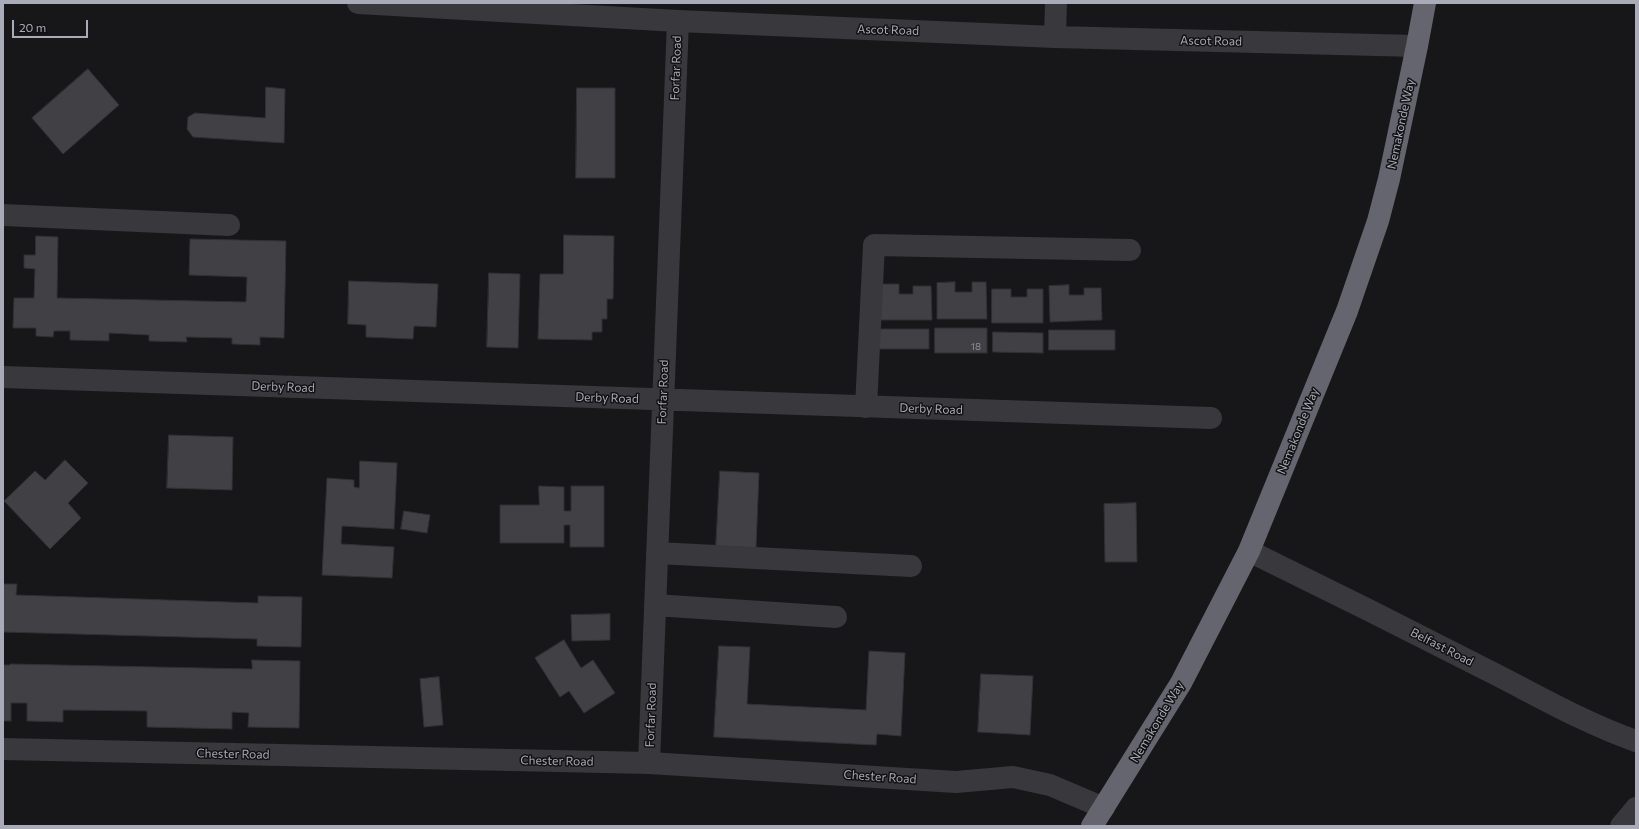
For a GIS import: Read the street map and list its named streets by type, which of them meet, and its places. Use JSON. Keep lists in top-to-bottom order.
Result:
{
  "streets": {
    "highway": ["Nemakonde Way"],
    "street": [
      "Ascot Road",
      "Forfar Road",
      "Derby Road",
      "Belfast Road",
      "Chester Road"
    ]
  },
  "crossings": [
    ["Ascot Road", "Forfar Road"],
    ["Ascot Road", "Nemakonde Way"],
    ["Forfar Road", "Derby Road"],
    ["Forfar Road", "Chester Road"],
    ["Nemakonde Way", "Belfast Road"],
    ["Nemakonde Way", "Chester Road"]
  ],
  "house_numbers": ["18"],
  "scale_bar": "20 m"
}
